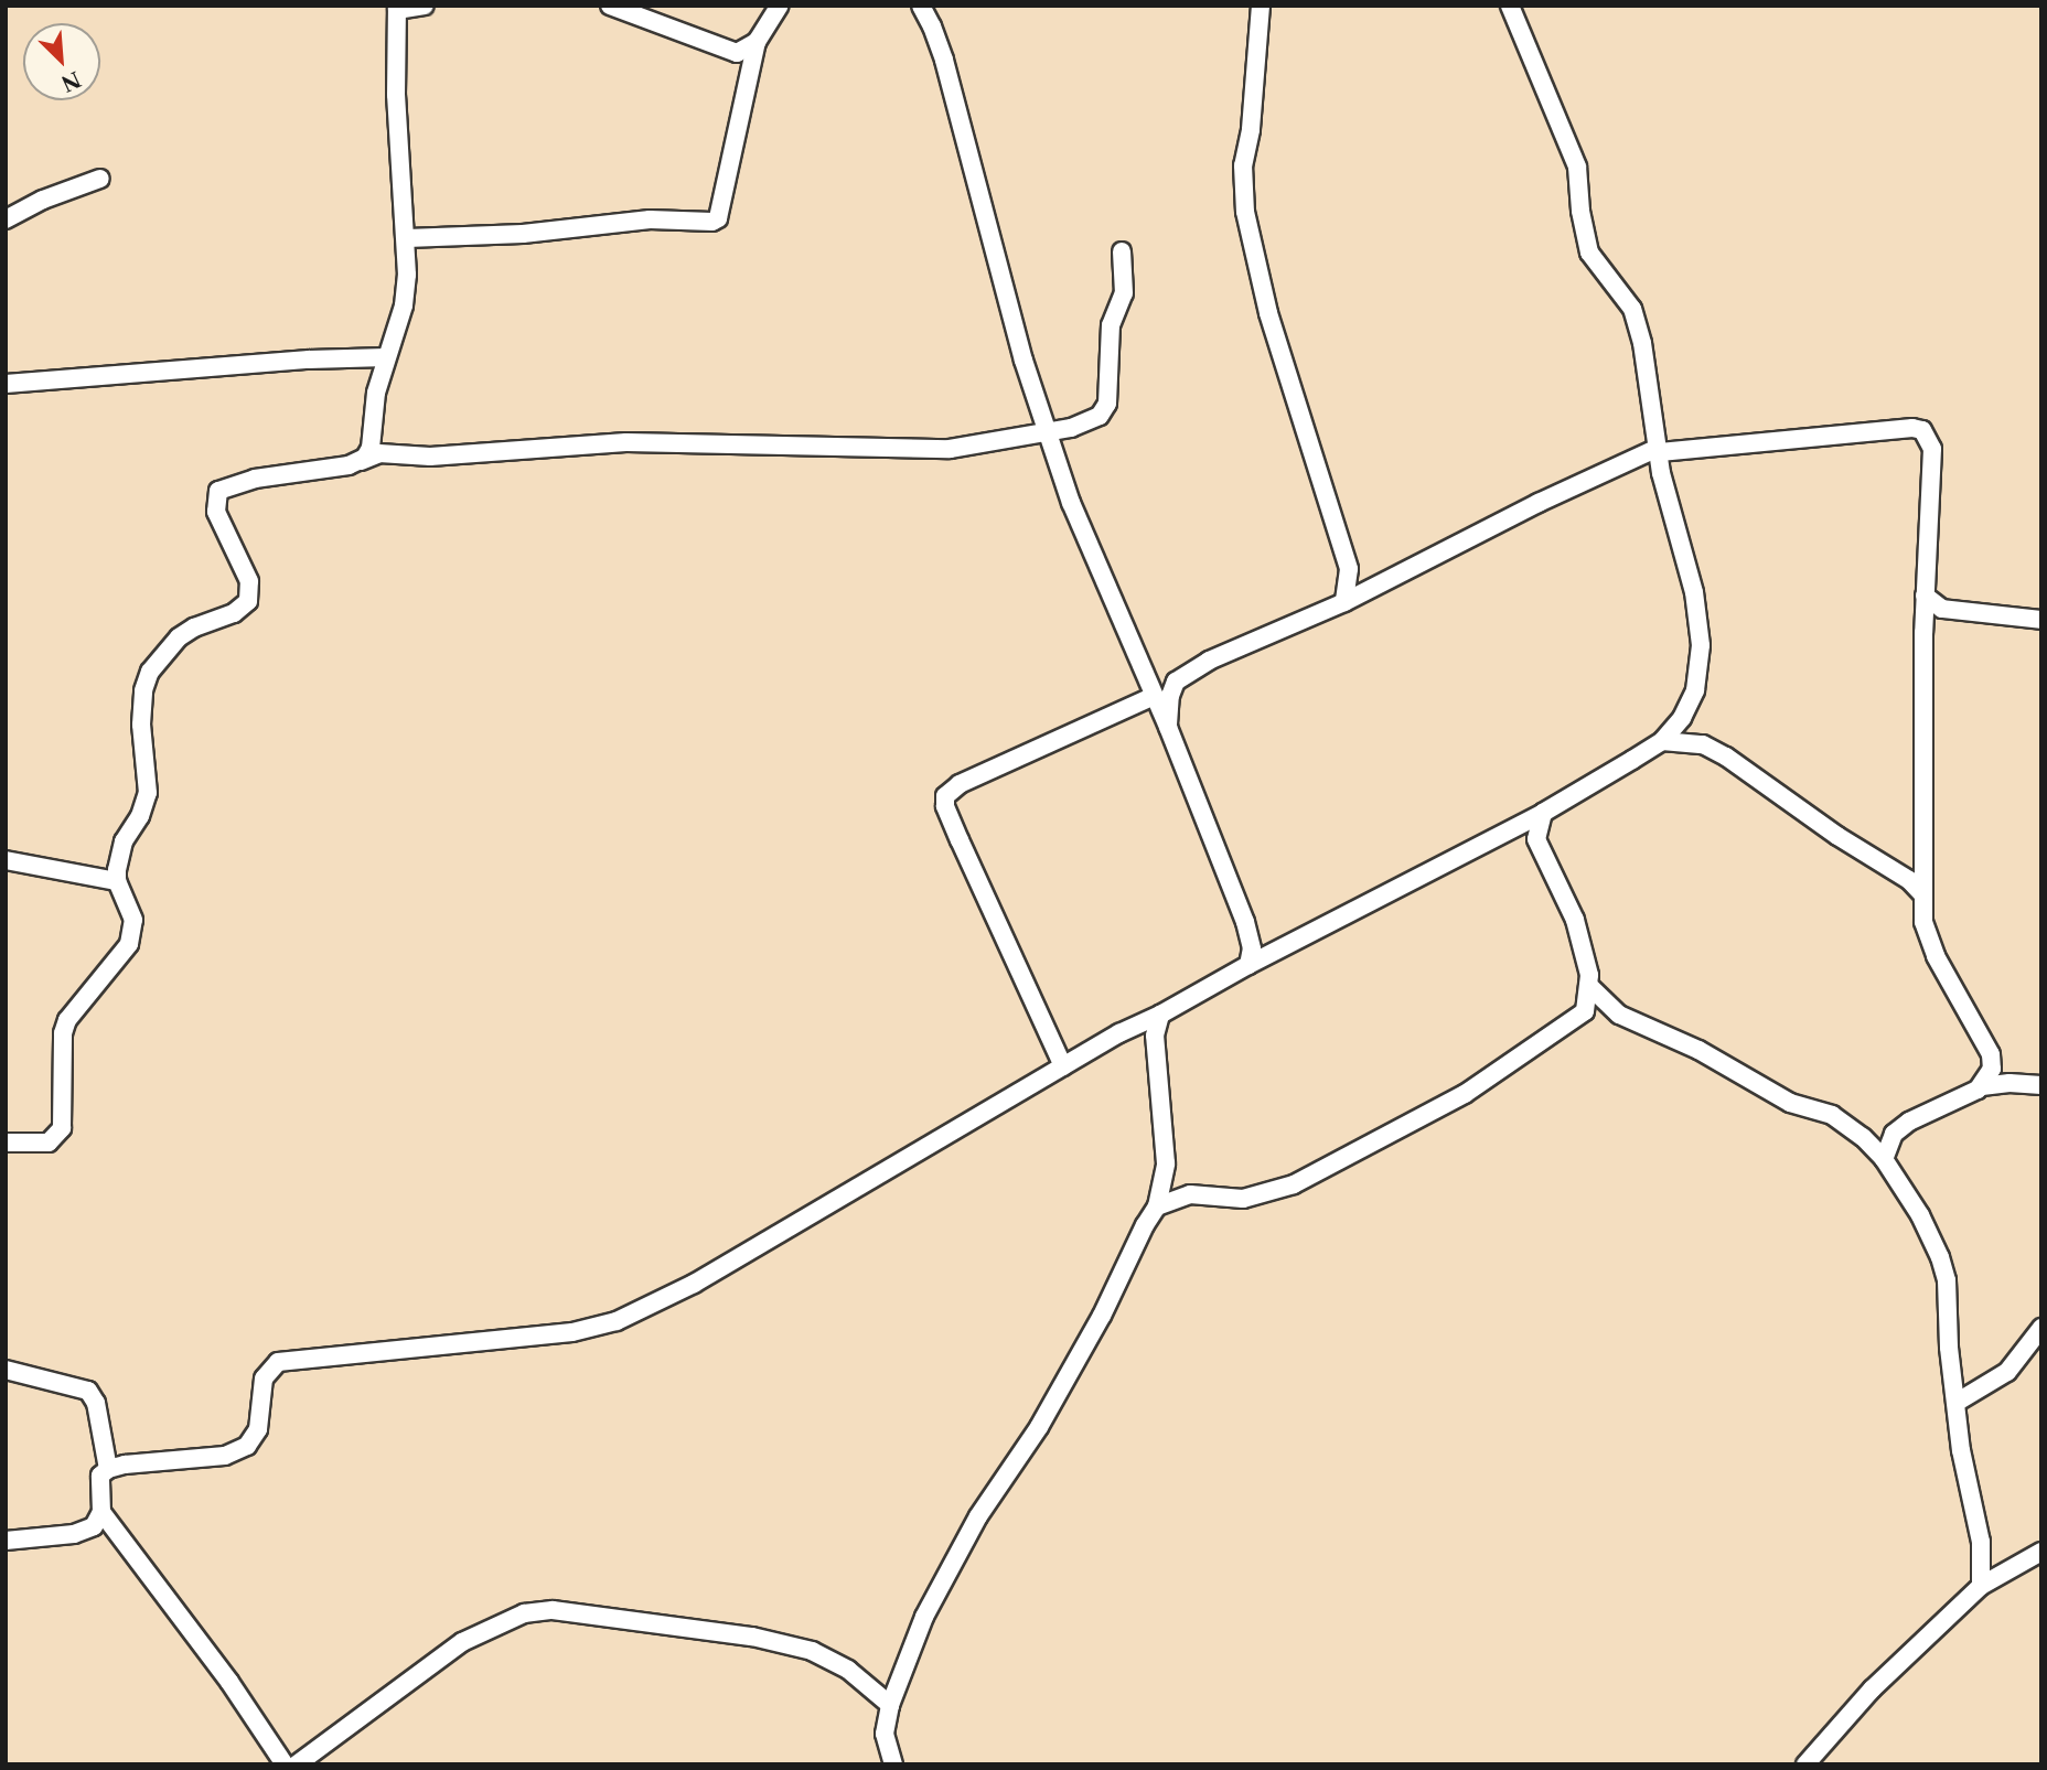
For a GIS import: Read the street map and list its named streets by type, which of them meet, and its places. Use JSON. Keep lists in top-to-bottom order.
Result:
{
  "north": "bottom right"
}
